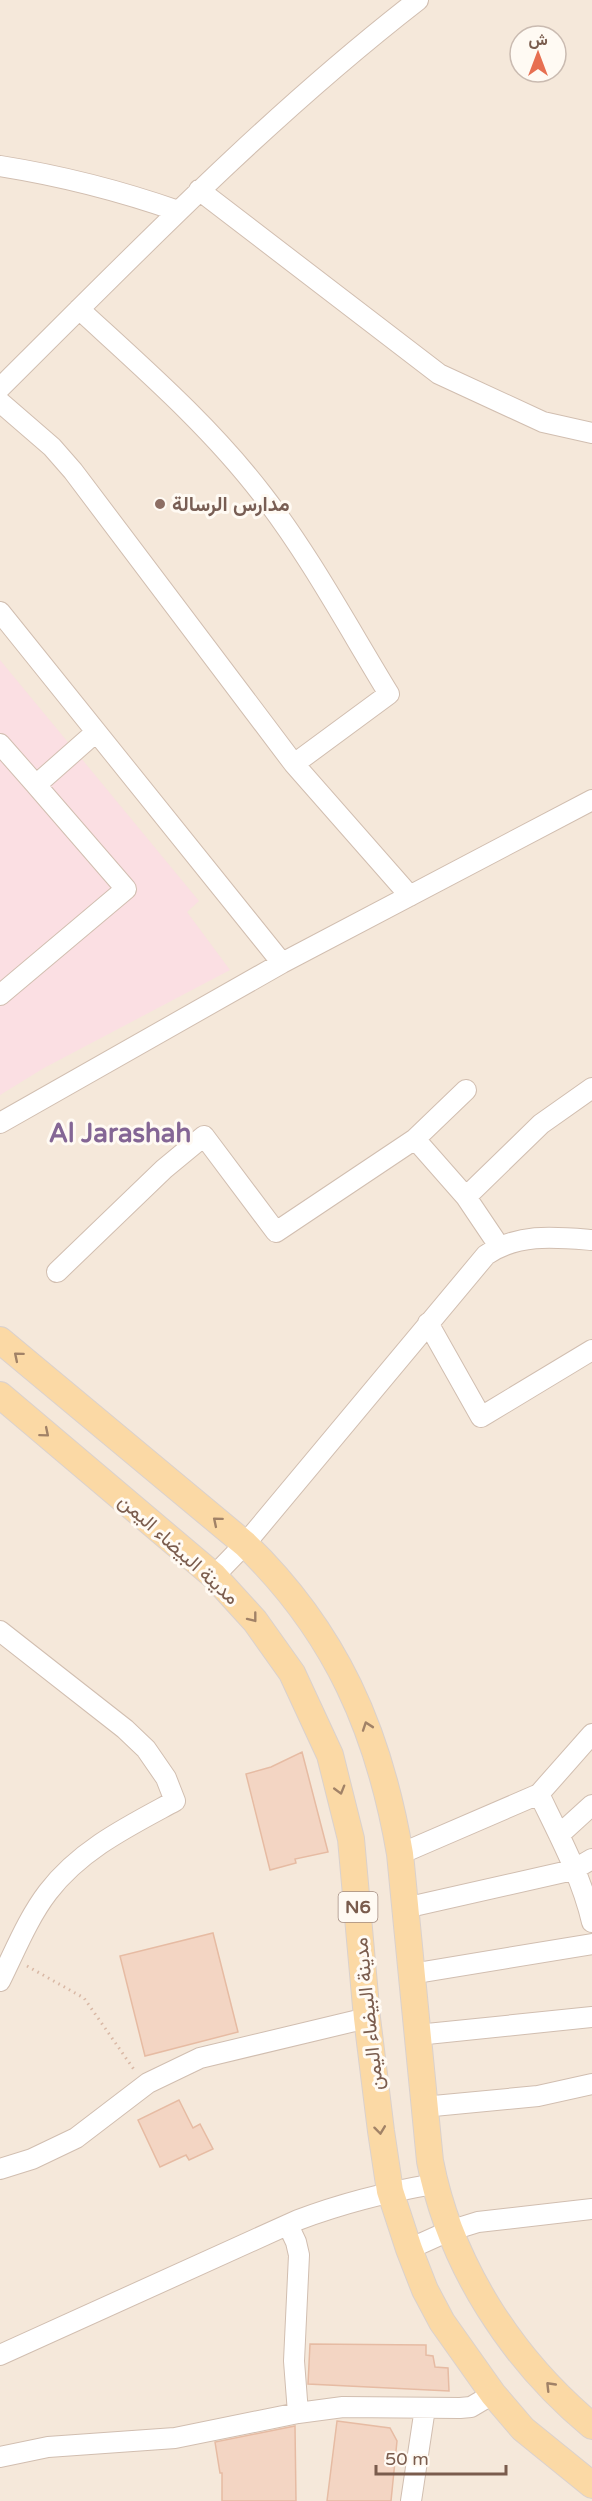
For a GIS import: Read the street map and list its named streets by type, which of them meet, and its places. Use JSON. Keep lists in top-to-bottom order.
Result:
{
  "streets": {
    "main road": ["مدينة البيضاء اليمن", "N6"]
  },
  "districts": ["Al Jarashah"],
  "places": ["مدارس الرسالة"],
  "scale_bar": "50 m",
  "north": "top"
}
